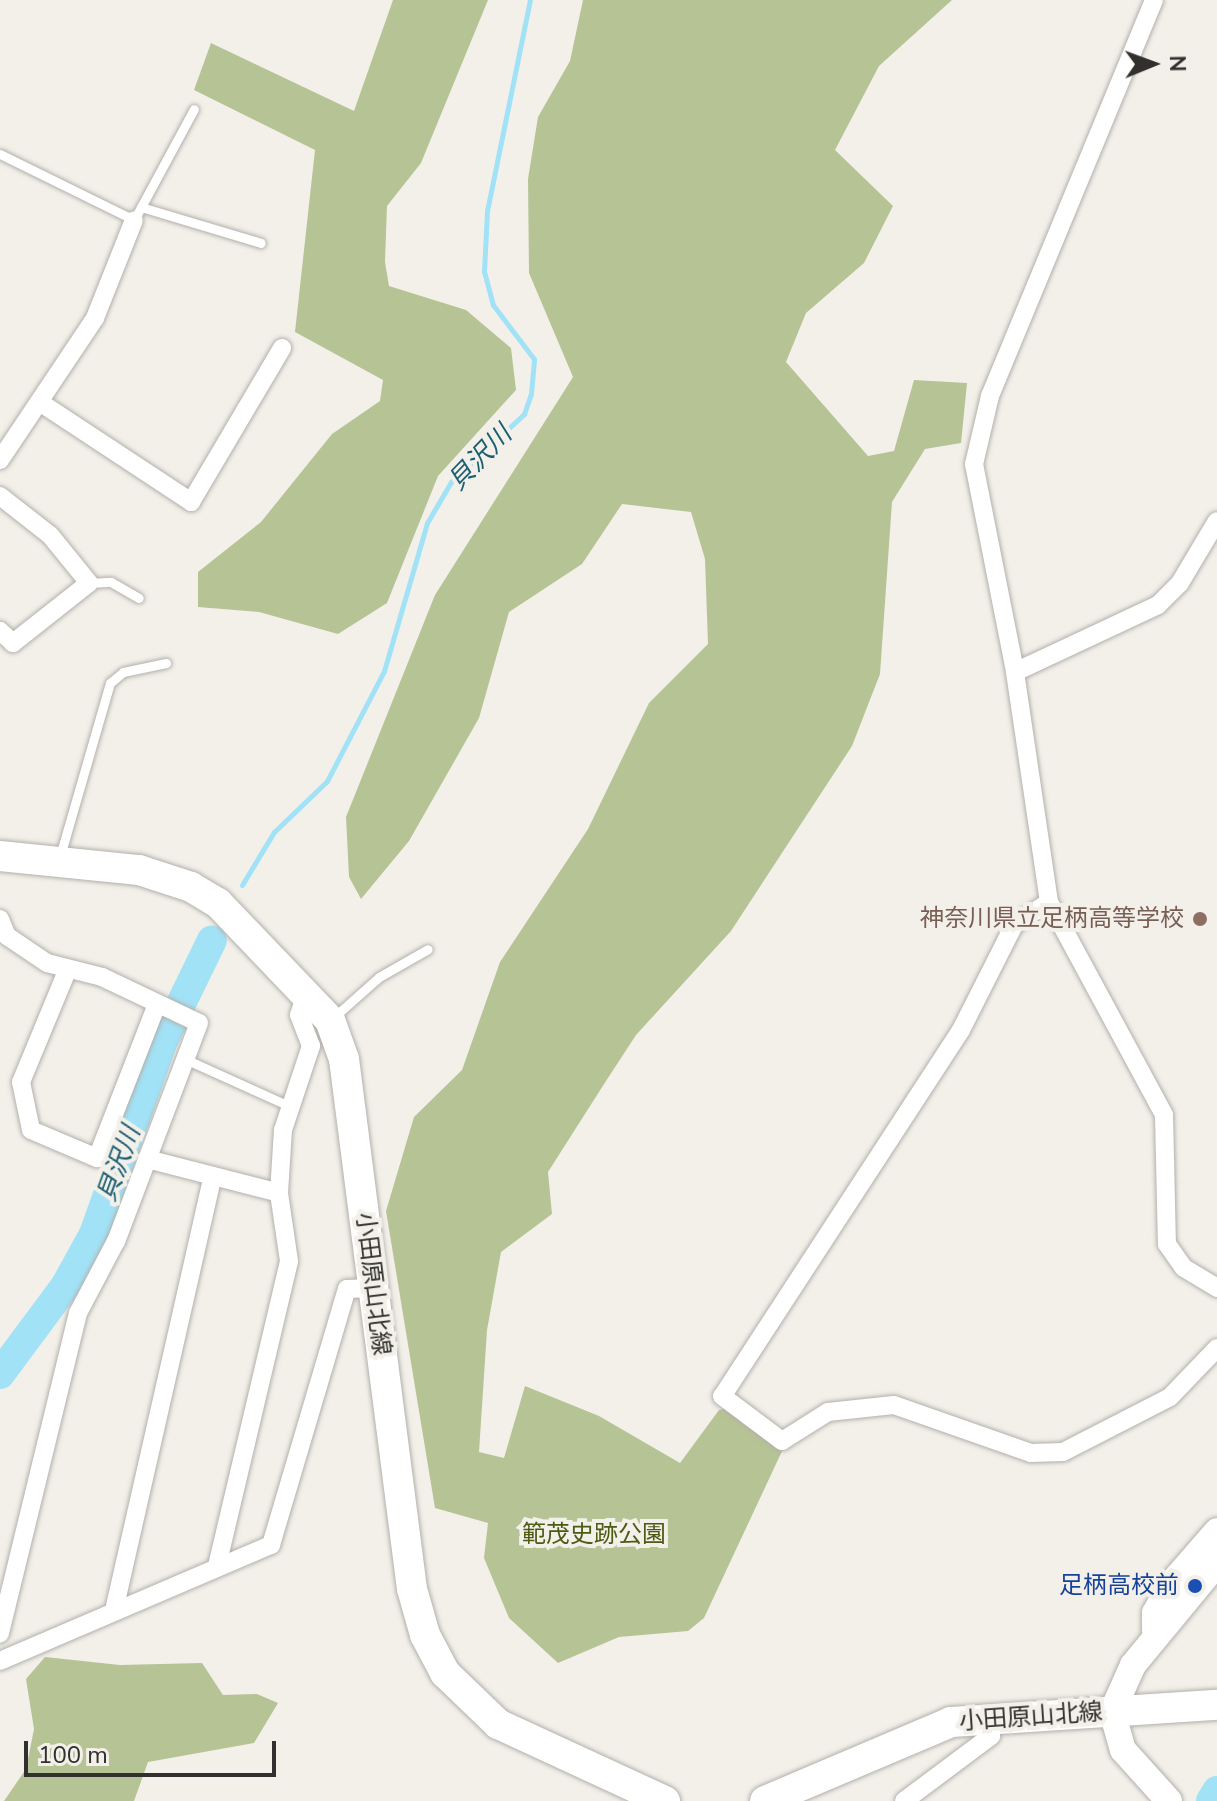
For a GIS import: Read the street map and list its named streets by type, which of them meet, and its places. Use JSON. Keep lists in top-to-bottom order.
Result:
{
  "streets": {
    "main road": ["小田原山北線"]
  },
  "water": ["貝沢川"],
  "parks": ["範茂史跡公園"],
  "places": ["神奈川県立足柄高等学校", "足柄高校前"],
  "scale_bar": "100 m",
  "north": "right"
}
